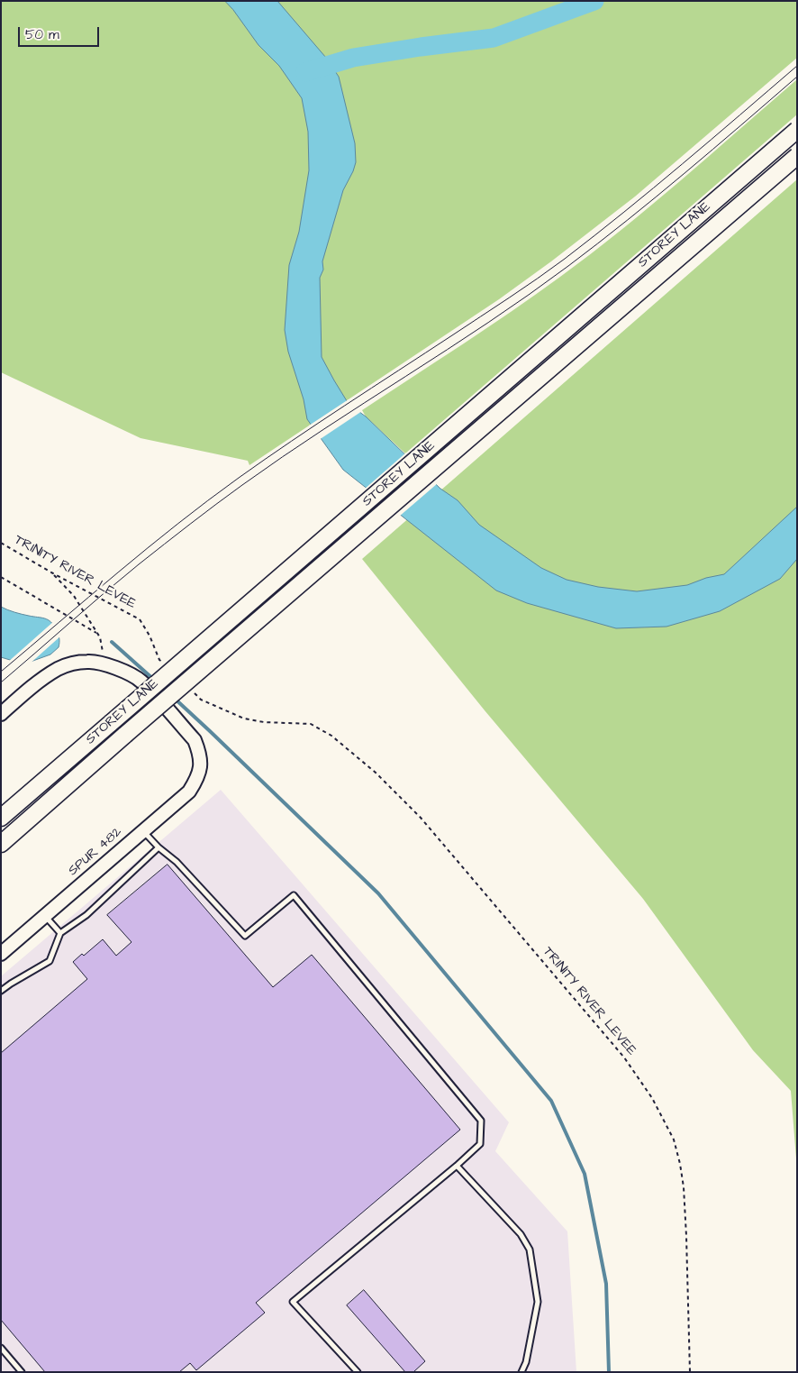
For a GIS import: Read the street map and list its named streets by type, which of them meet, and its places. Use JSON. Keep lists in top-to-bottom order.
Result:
{
  "streets": {
    "highway": ["STOREY LANE"],
    "main road": ["SPUR 482"],
    "path": ["TRINITY RIVER LEVEE"]
  },
  "scale_bar": "50 m"
}
